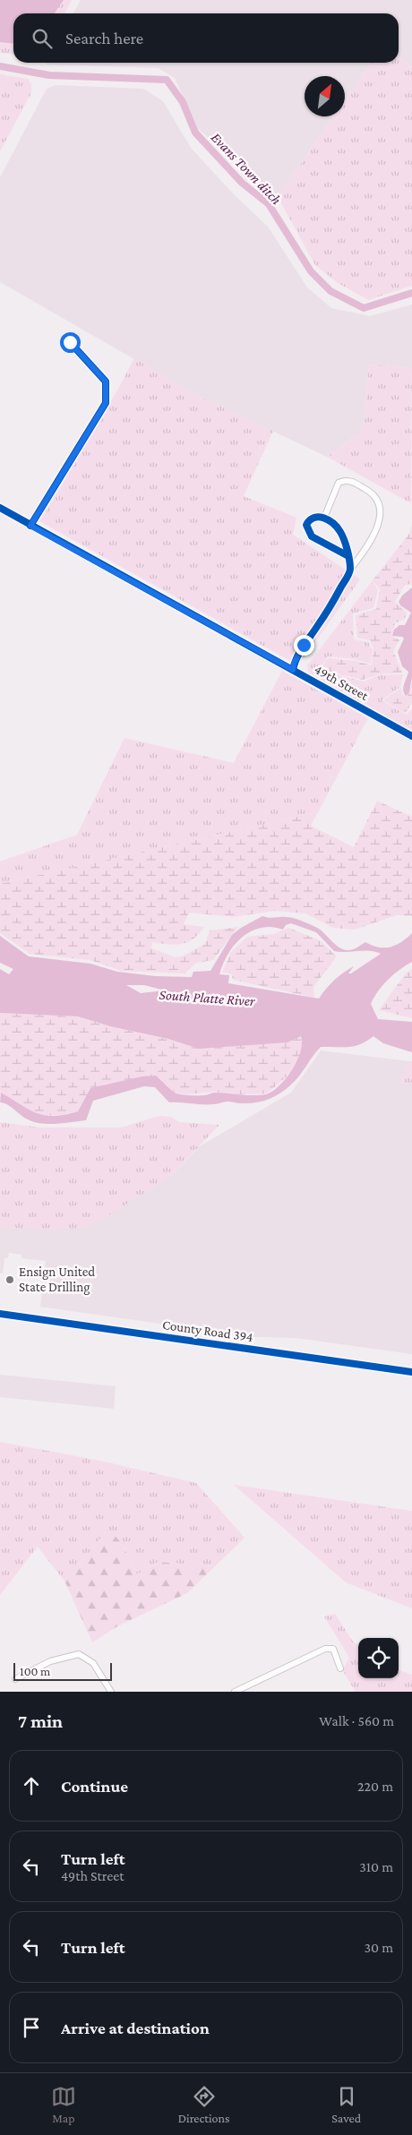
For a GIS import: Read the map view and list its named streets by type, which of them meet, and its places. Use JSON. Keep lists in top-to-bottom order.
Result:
{
  "streets": {
    "street": ["49th Street", "County Road 394"]
  },
  "water": ["Evans Town ditch", "South Platte River"],
  "places": ["Ensign United State Drilling"],
  "scale_bar": "100 m",
  "north": "top right",
  "page": {
    "search": "Search here",
    "scale": "100 m",
    "heading": ["7 min", "Walk · 560 m"],
    "list": [
      ["Continue", "220 m"],
      ["Turn left", "49th Street", "310 m"],
      ["Turn left", "30 m"],
      "Arrive at destination"
    ],
    "nav": ["Map", "Directions", "Saved"]
  }
}
